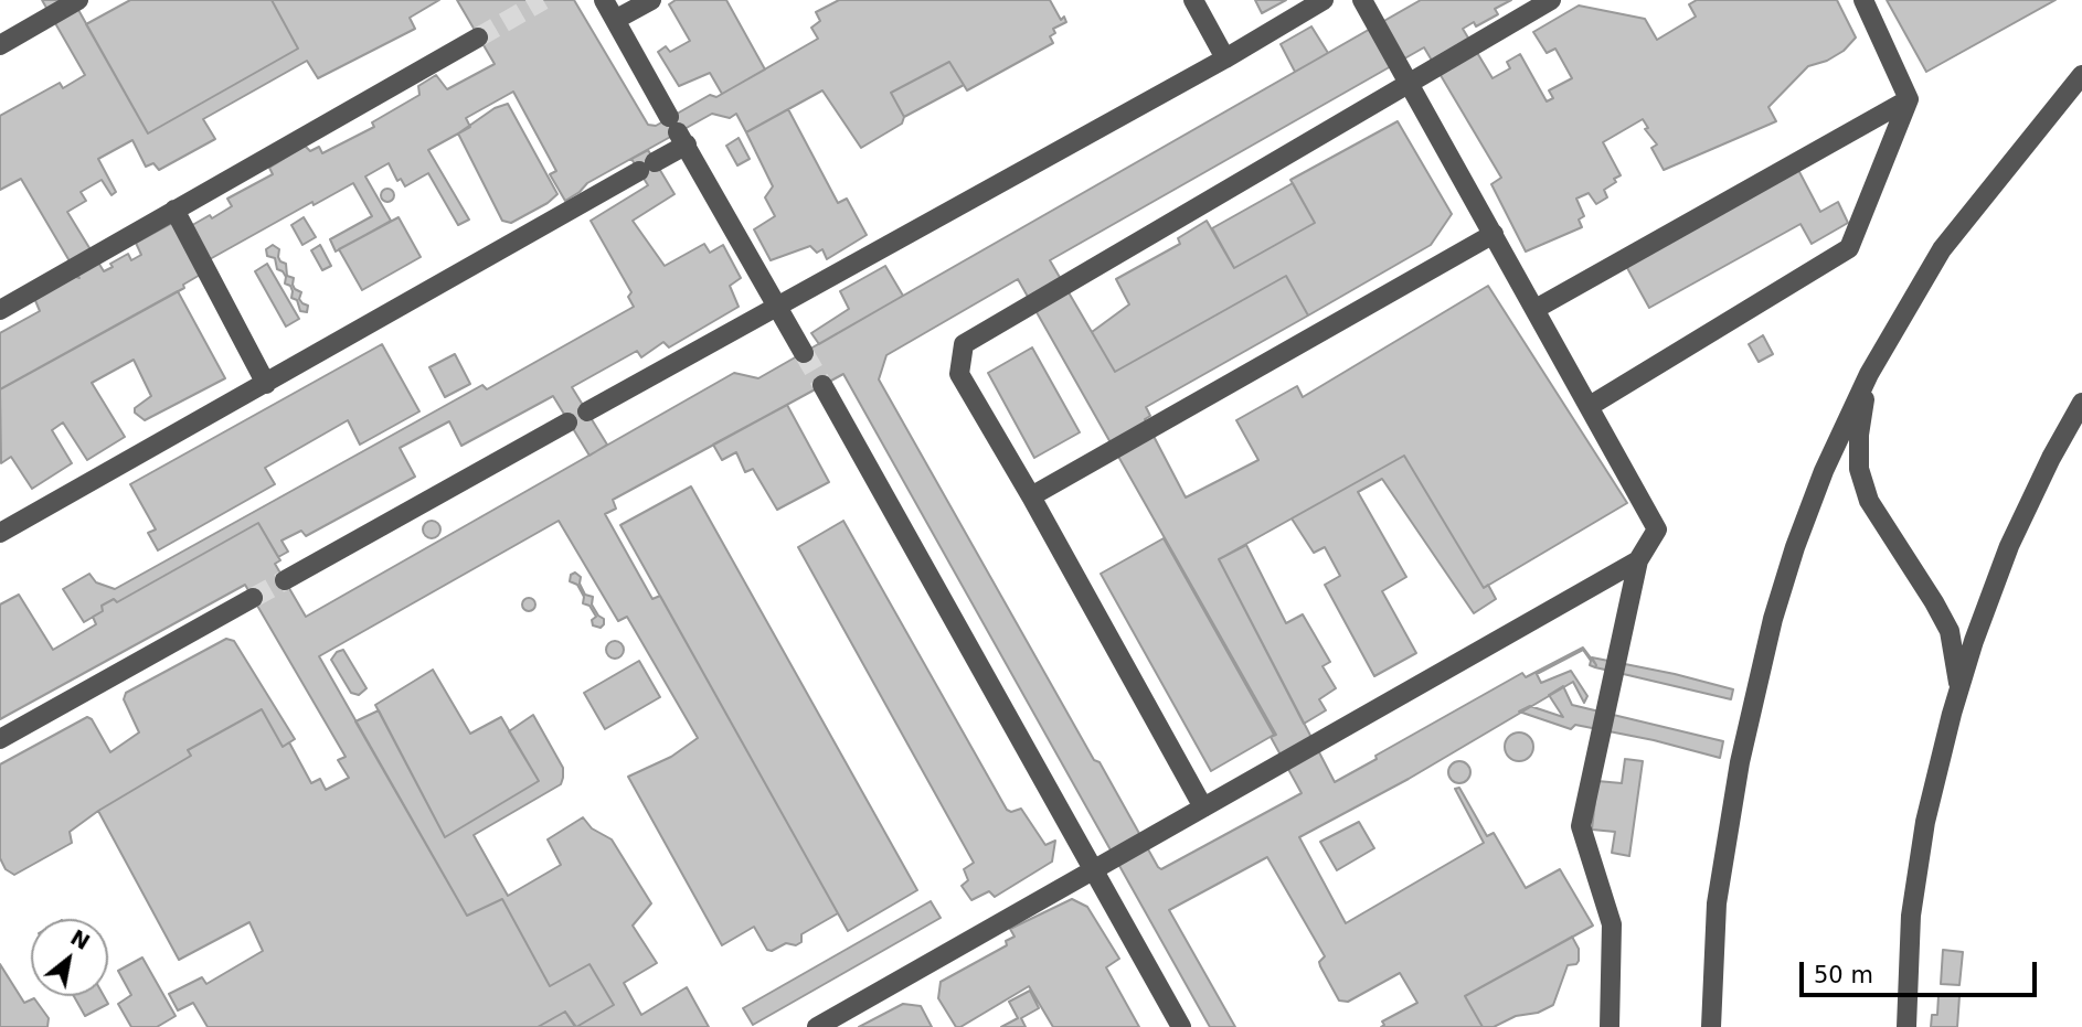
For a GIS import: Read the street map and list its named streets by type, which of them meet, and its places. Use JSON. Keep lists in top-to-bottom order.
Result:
{
  "scale_bar": "50 m",
  "north": "top right"
}
